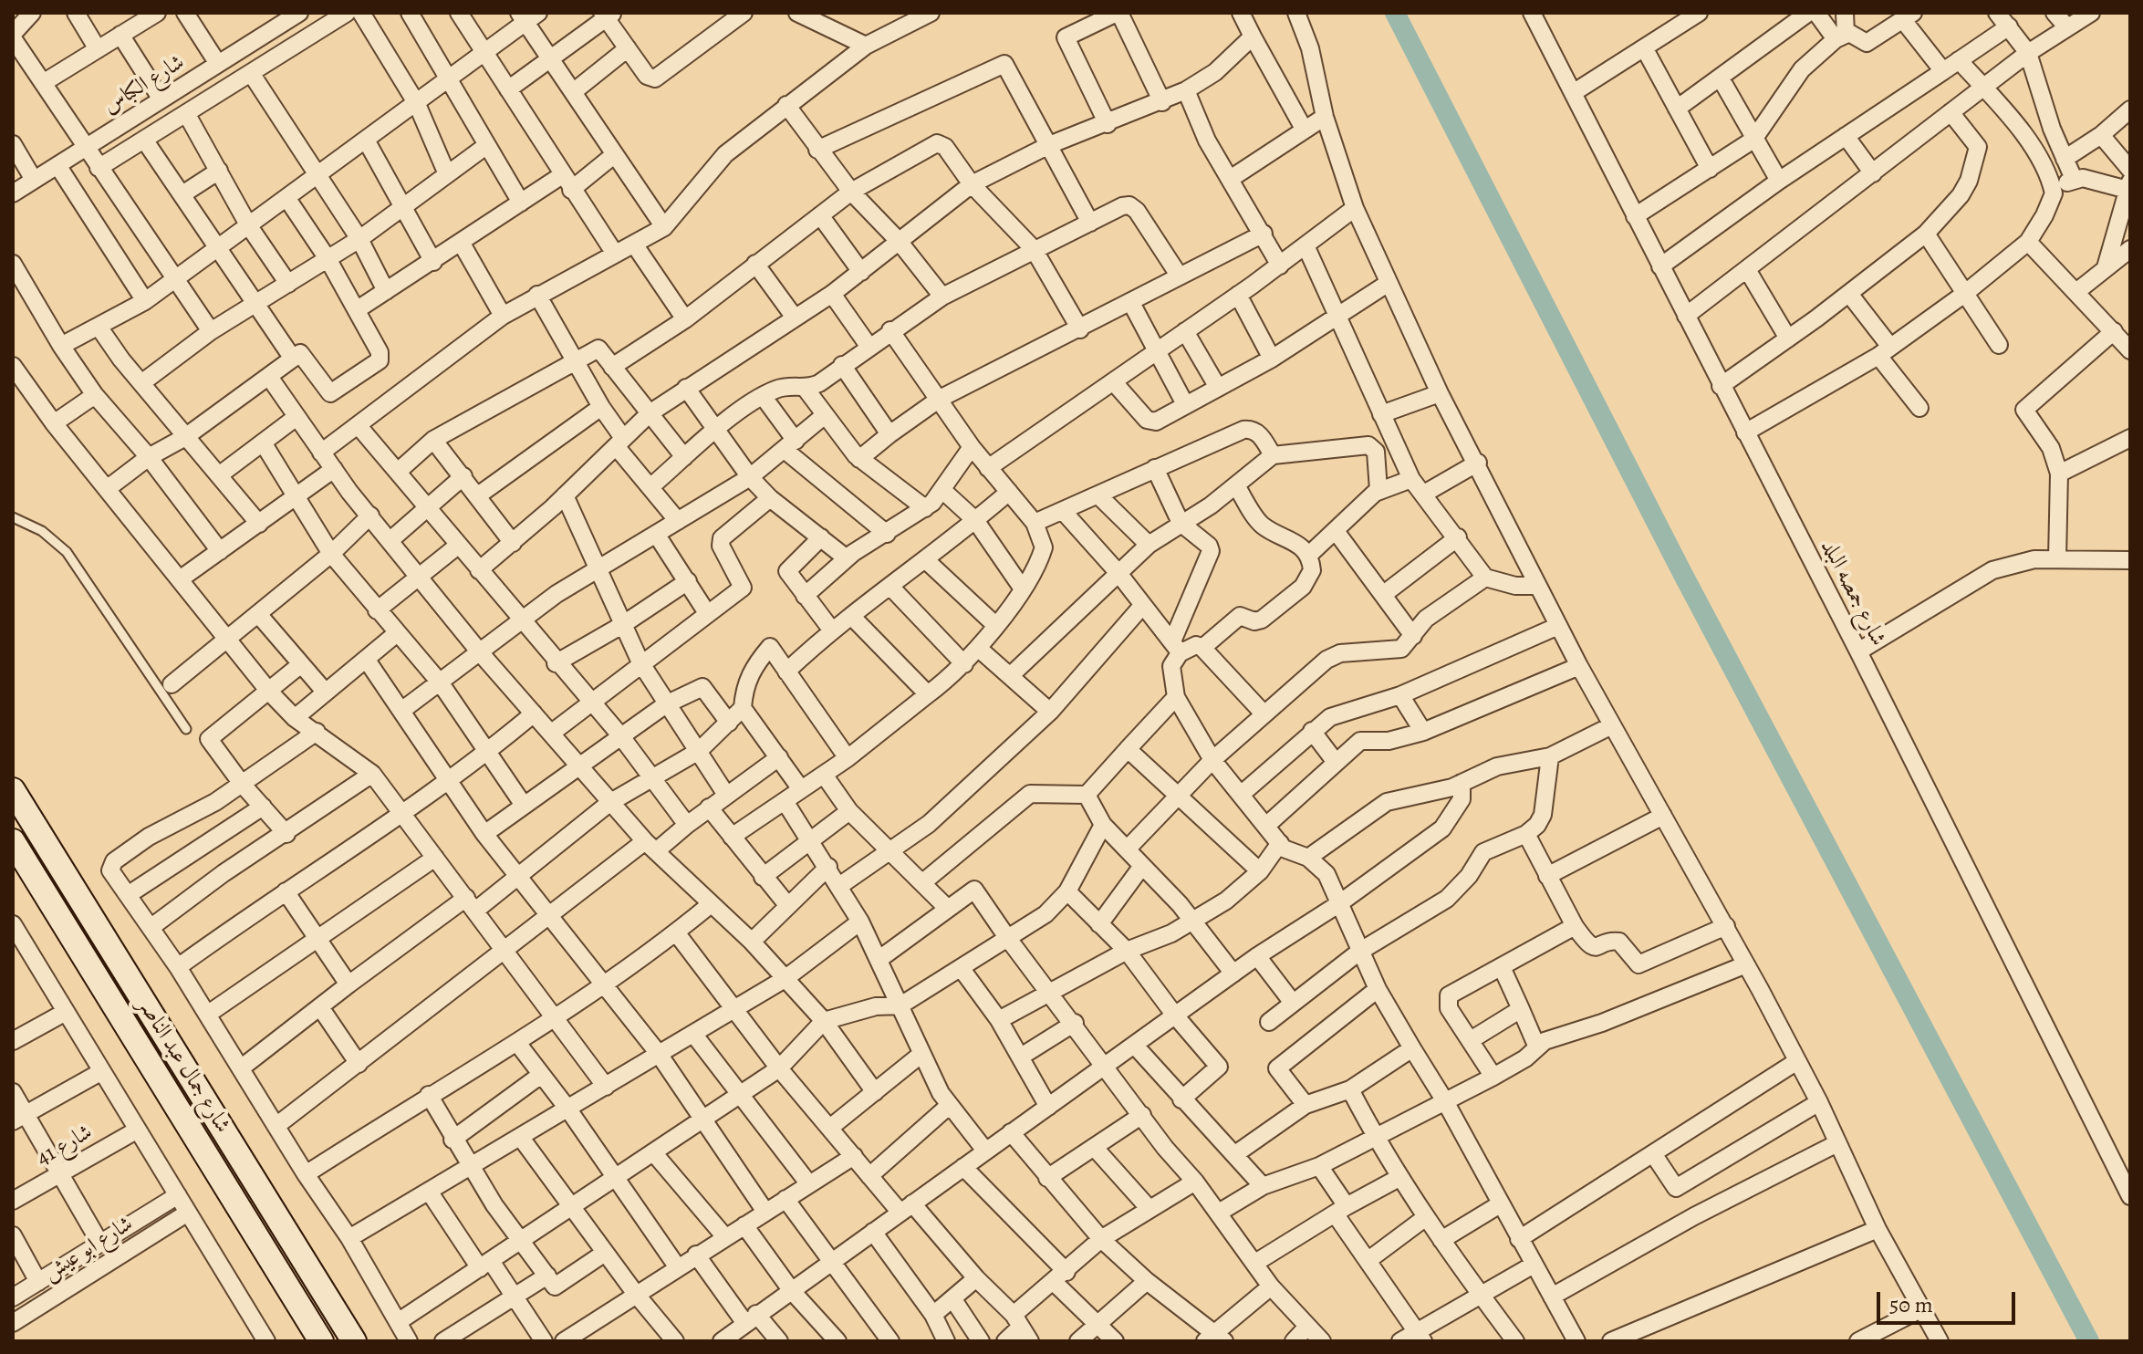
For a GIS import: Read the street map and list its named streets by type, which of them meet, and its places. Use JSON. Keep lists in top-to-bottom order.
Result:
{
  "streets": {
    "main road": ["شارع جمال عبد الناصر"],
    "street": [
      "شارع الكباس",
      "شارع جمصه البلد",
      "شارع 41",
      "شارع ابو عيش"
    ]
  },
  "scale_bar": "50 m"
}
